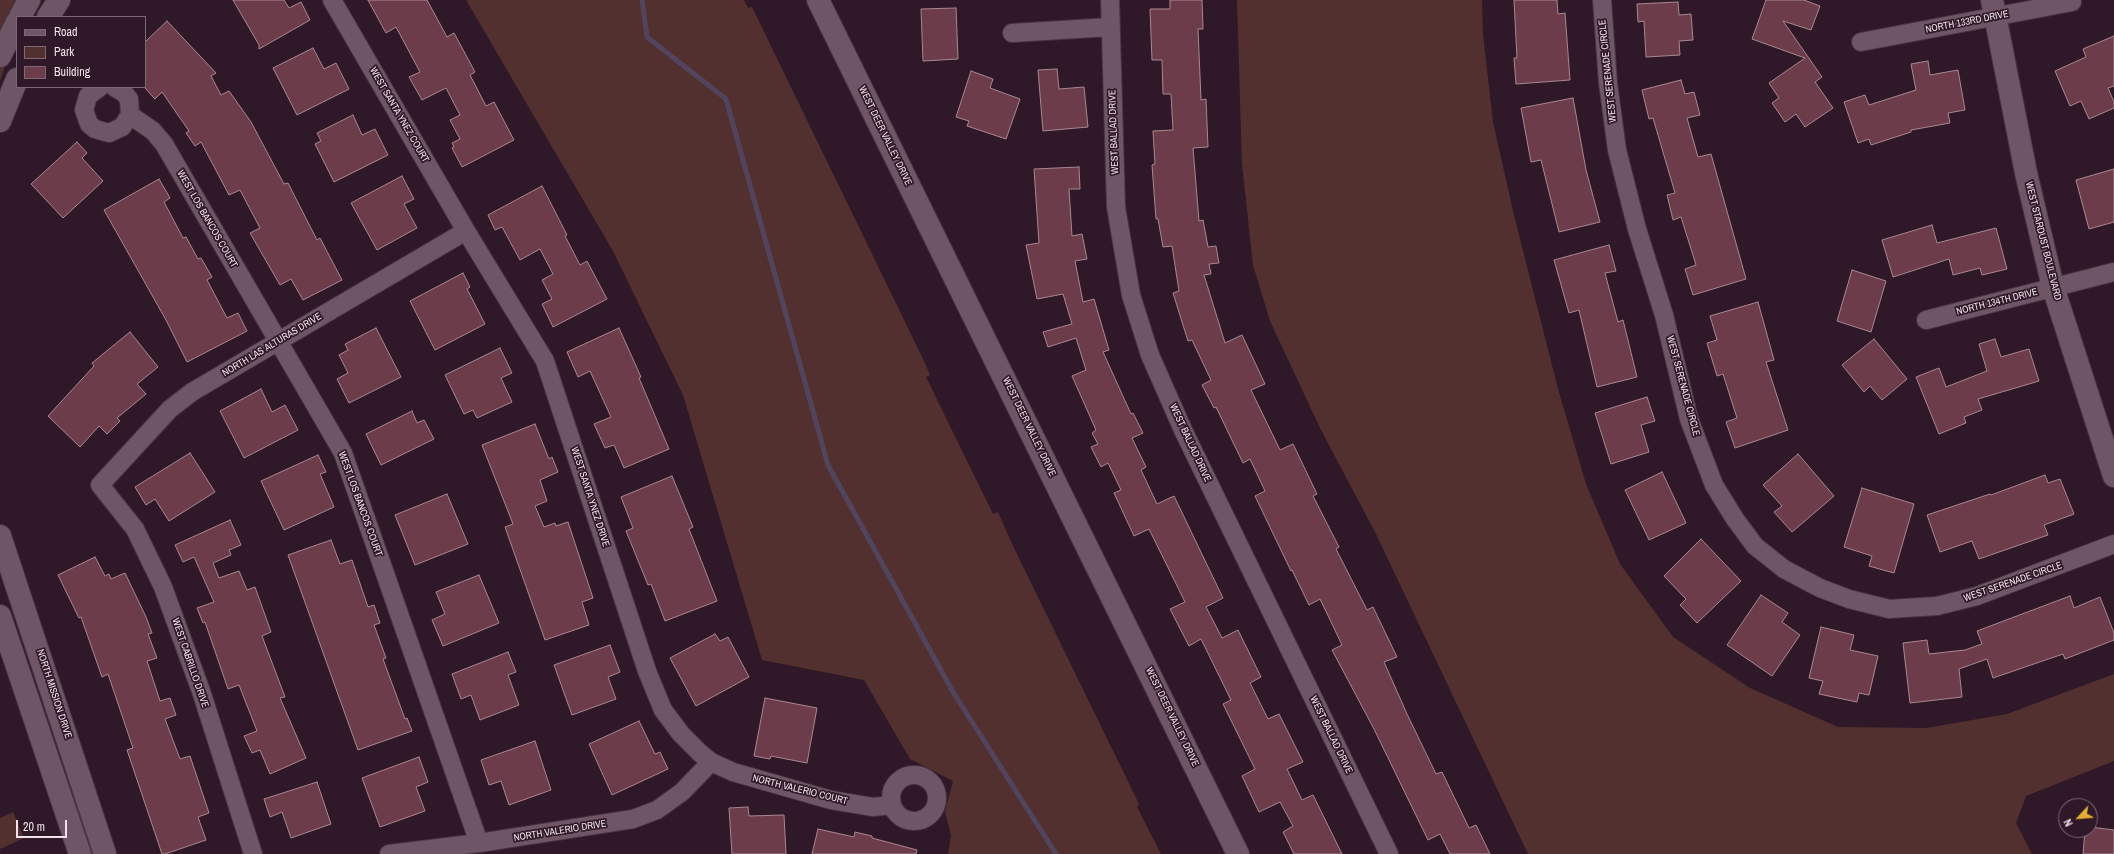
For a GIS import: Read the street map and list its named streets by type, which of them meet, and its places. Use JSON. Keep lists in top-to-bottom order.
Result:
{
  "streets": {
    "street": [
      "NORTH 133RD DRIVE",
      "WEST SERENADE CIRCLE",
      "WEST SANTA YNEZ COURT",
      "WEST BALLAD DRIVE",
      "WEST DEER VALLEY DRIVE",
      "WEST LOS BANCOS COURT",
      "WEST STARDUST BOULEVARD",
      "NORTH 134TH DRIVE",
      "NORTH LAS ALTURAS DRIVE",
      "WEST SANTA YNEZ DRIVE",
      "WEST CABRILLO DRIVE",
      "NORTH MISSION DRIVE",
      "NORTH VALERIO COURT",
      "NORTH VALERIO DRIVE"
    ]
  },
  "crossings": [
    ["NORTH 133RD DRIVE", "WEST STARDUST BOULEVARD"],
    ["WEST SANTA YNEZ COURT", "NORTH LAS ALTURAS DRIVE"],
    ["WEST SANTA YNEZ COURT", "WEST SANTA YNEZ DRIVE"],
    ["WEST LOS BANCOS COURT", "NORTH LAS ALTURAS DRIVE"],
    ["WEST LOS BANCOS COURT", "NORTH VALERIO DRIVE"],
    ["WEST STARDUST BOULEVARD", "NORTH 134TH DRIVE"],
    ["NORTH LAS ALTURAS DRIVE", "WEST SANTA YNEZ DRIVE"],
    ["NORTH LAS ALTURAS DRIVE", "WEST CABRILLO DRIVE"],
    ["WEST SANTA YNEZ DRIVE", "NORTH VALERIO COURT"],
    ["WEST SANTA YNEZ DRIVE", "NORTH VALERIO DRIVE"],
    ["NORTH VALERIO COURT", "NORTH VALERIO DRIVE"]
  ],
  "legend": ["Road", "Park", "Building"],
  "scale_bar": "20 m",
  "north": "bottom left"
}
